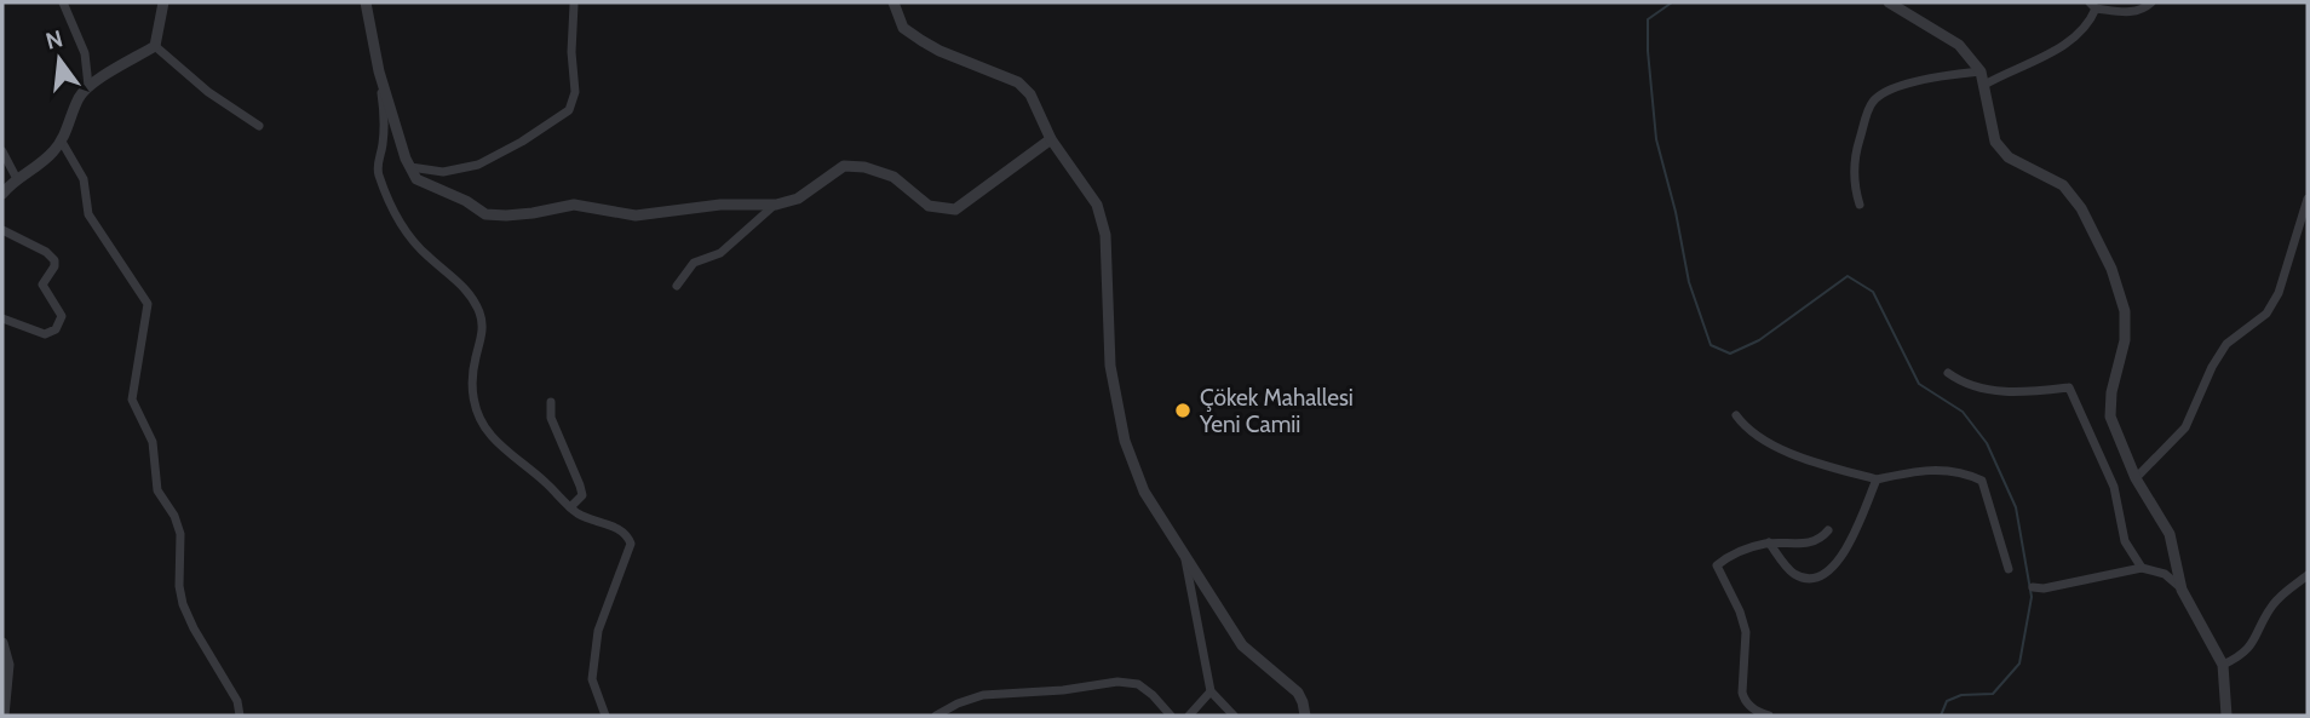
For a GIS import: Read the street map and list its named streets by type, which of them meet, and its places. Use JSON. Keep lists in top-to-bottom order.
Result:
{
  "places": ["Çökek Mahallesi Yeni Camii"],
  "north": "top"
}
